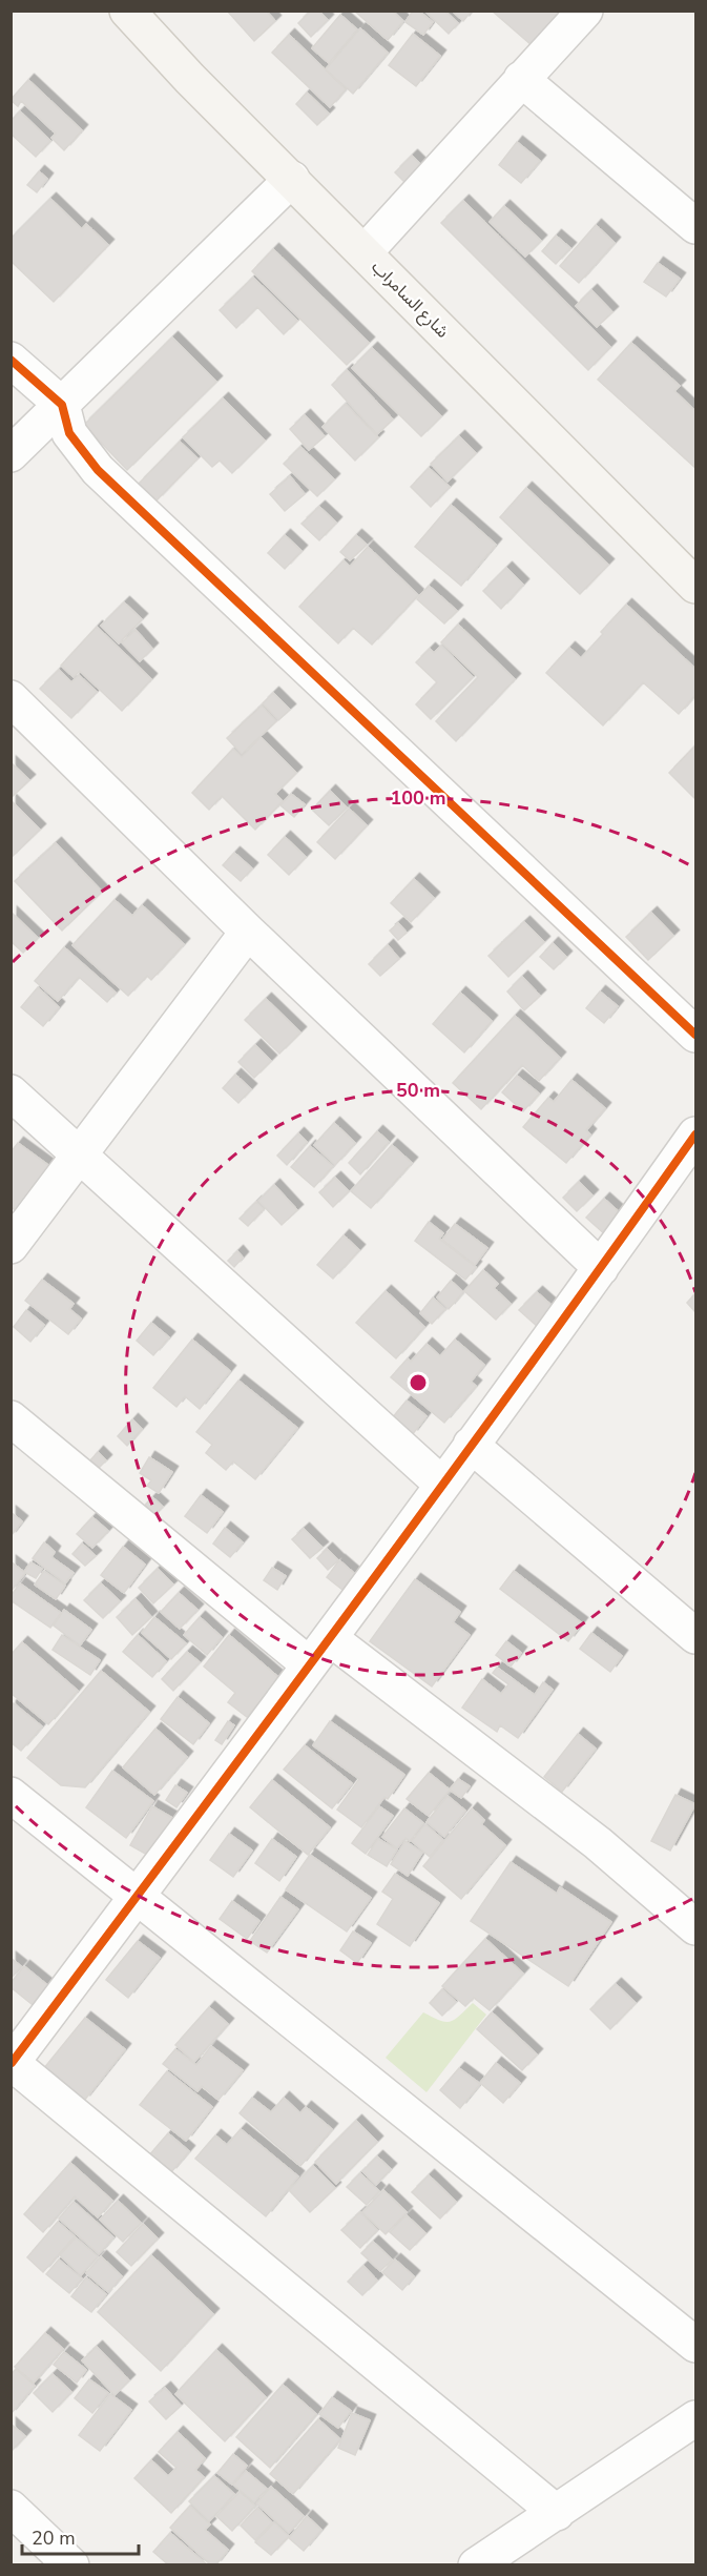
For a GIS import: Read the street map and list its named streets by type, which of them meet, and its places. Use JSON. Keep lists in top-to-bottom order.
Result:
{
  "streets": {
    "street": ["شارع السامراب"]
  },
  "scale_bar": "20 m",
  "rings": ["100 m", "50 m"]
}
